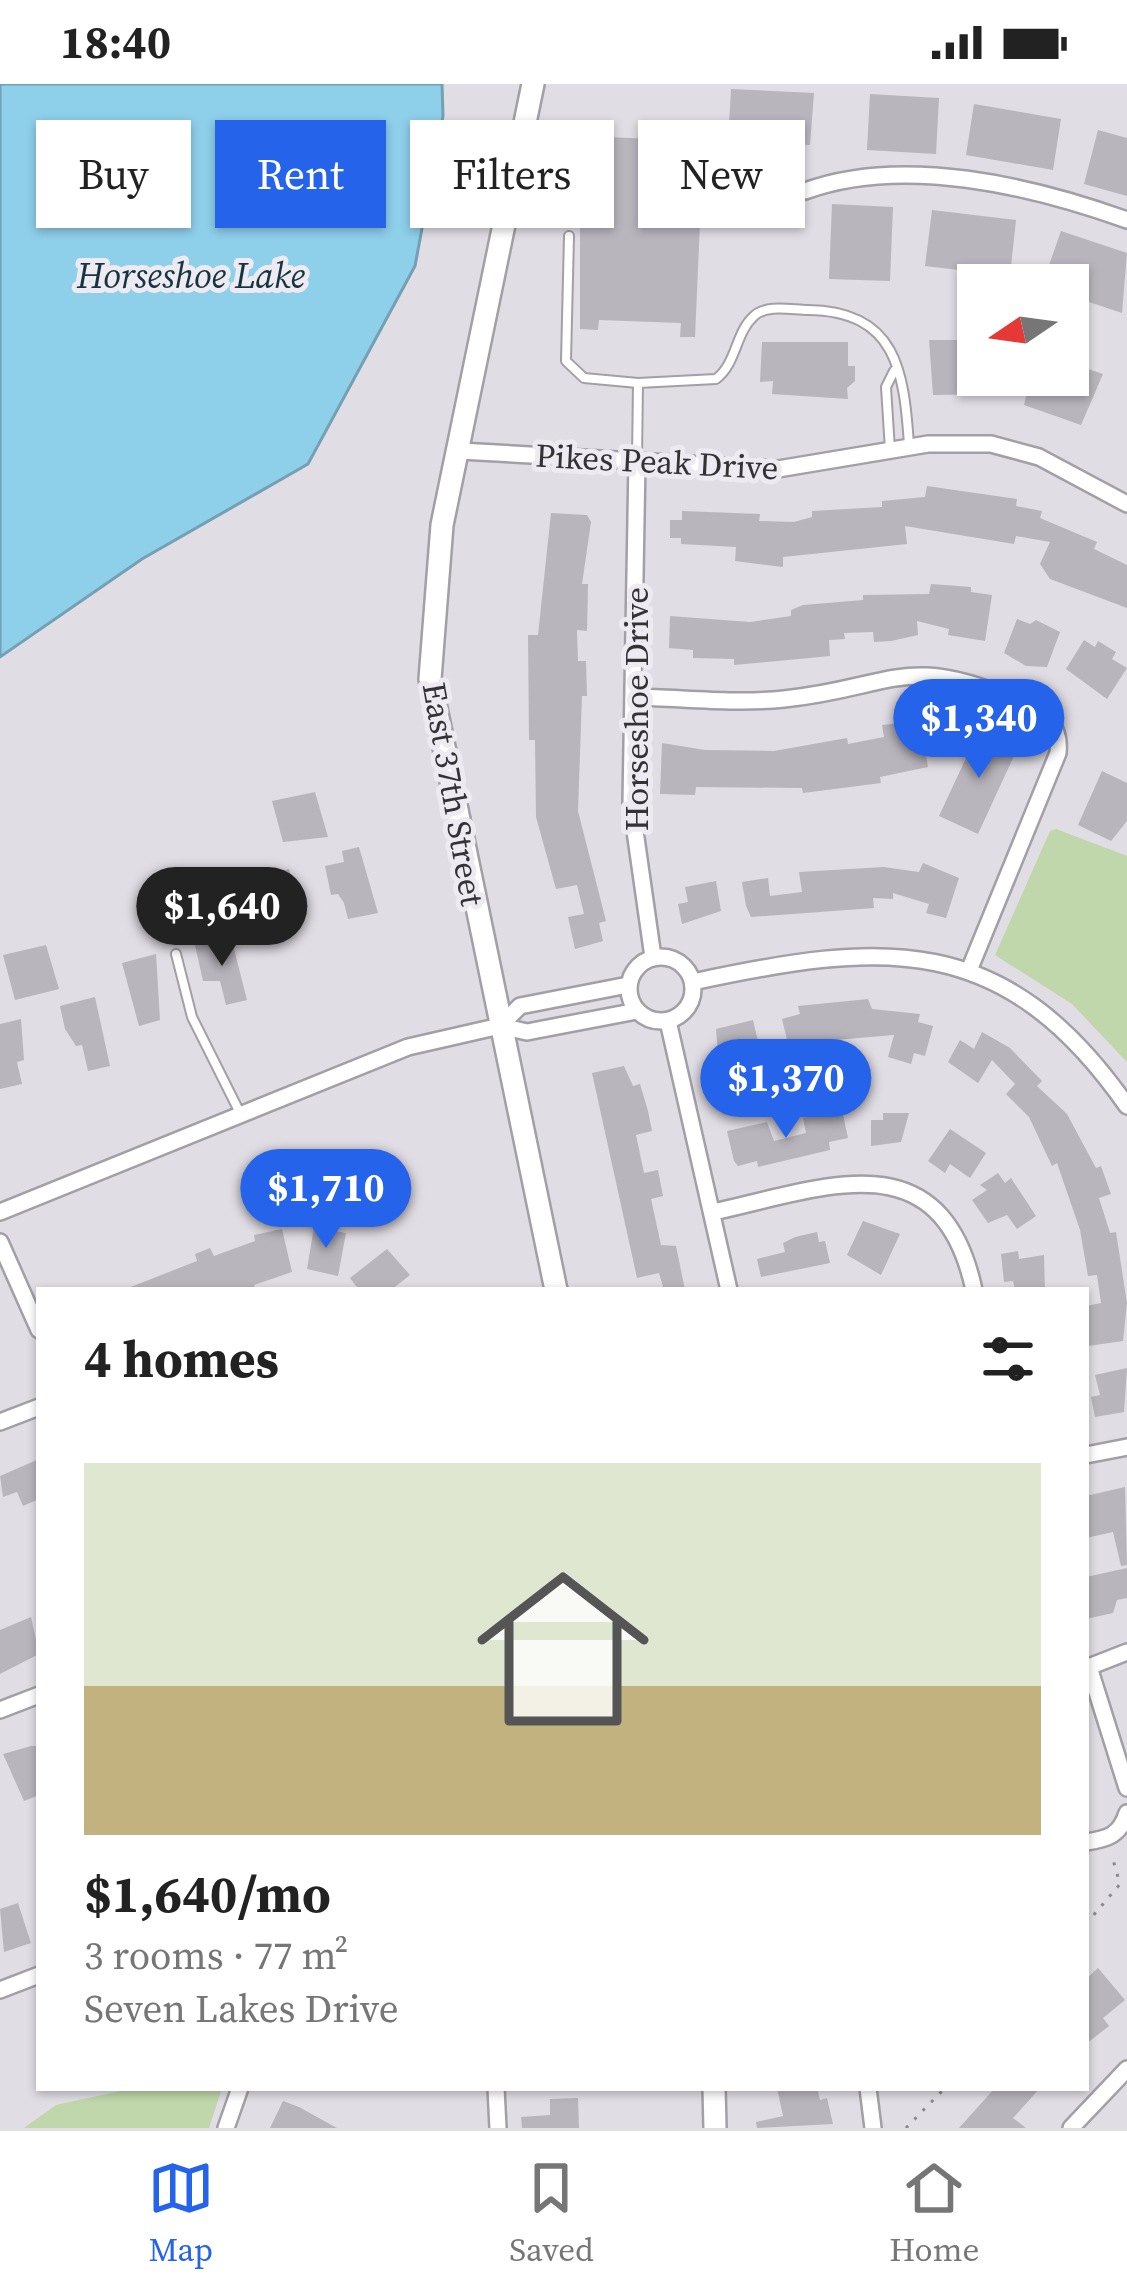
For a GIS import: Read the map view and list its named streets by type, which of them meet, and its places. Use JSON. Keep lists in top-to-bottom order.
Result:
{
  "streets": {
    "main road": ["East 37th Street"],
    "street": ["Pikes Peak Drive", "Horseshoe Drive"]
  },
  "crossings": [
    ["Pikes Peak Drive", "Horseshoe Drive"],
    ["Pikes Peak Drive", "East 37th Street"]
  ],
  "water": ["Horseshoe Lake"],
  "north": "left",
  "page": {
    "status": "18:40",
    "chip": [
      "Buy",
      "Rent",
      "Filters",
      "New"
    ],
    "price": [
      "$1,340",
      "$1,640",
      "$1,370",
      "$1,710"
    ],
    "heading": "4 homes",
    "list": [
      {
        "name": "$1,640/mo",
        "note": "3 rooms · 77 m² · Seven Lakes Drive"
      }
    ],
    "tabs": ["Map", "Saved", "Home"]
  }
}
